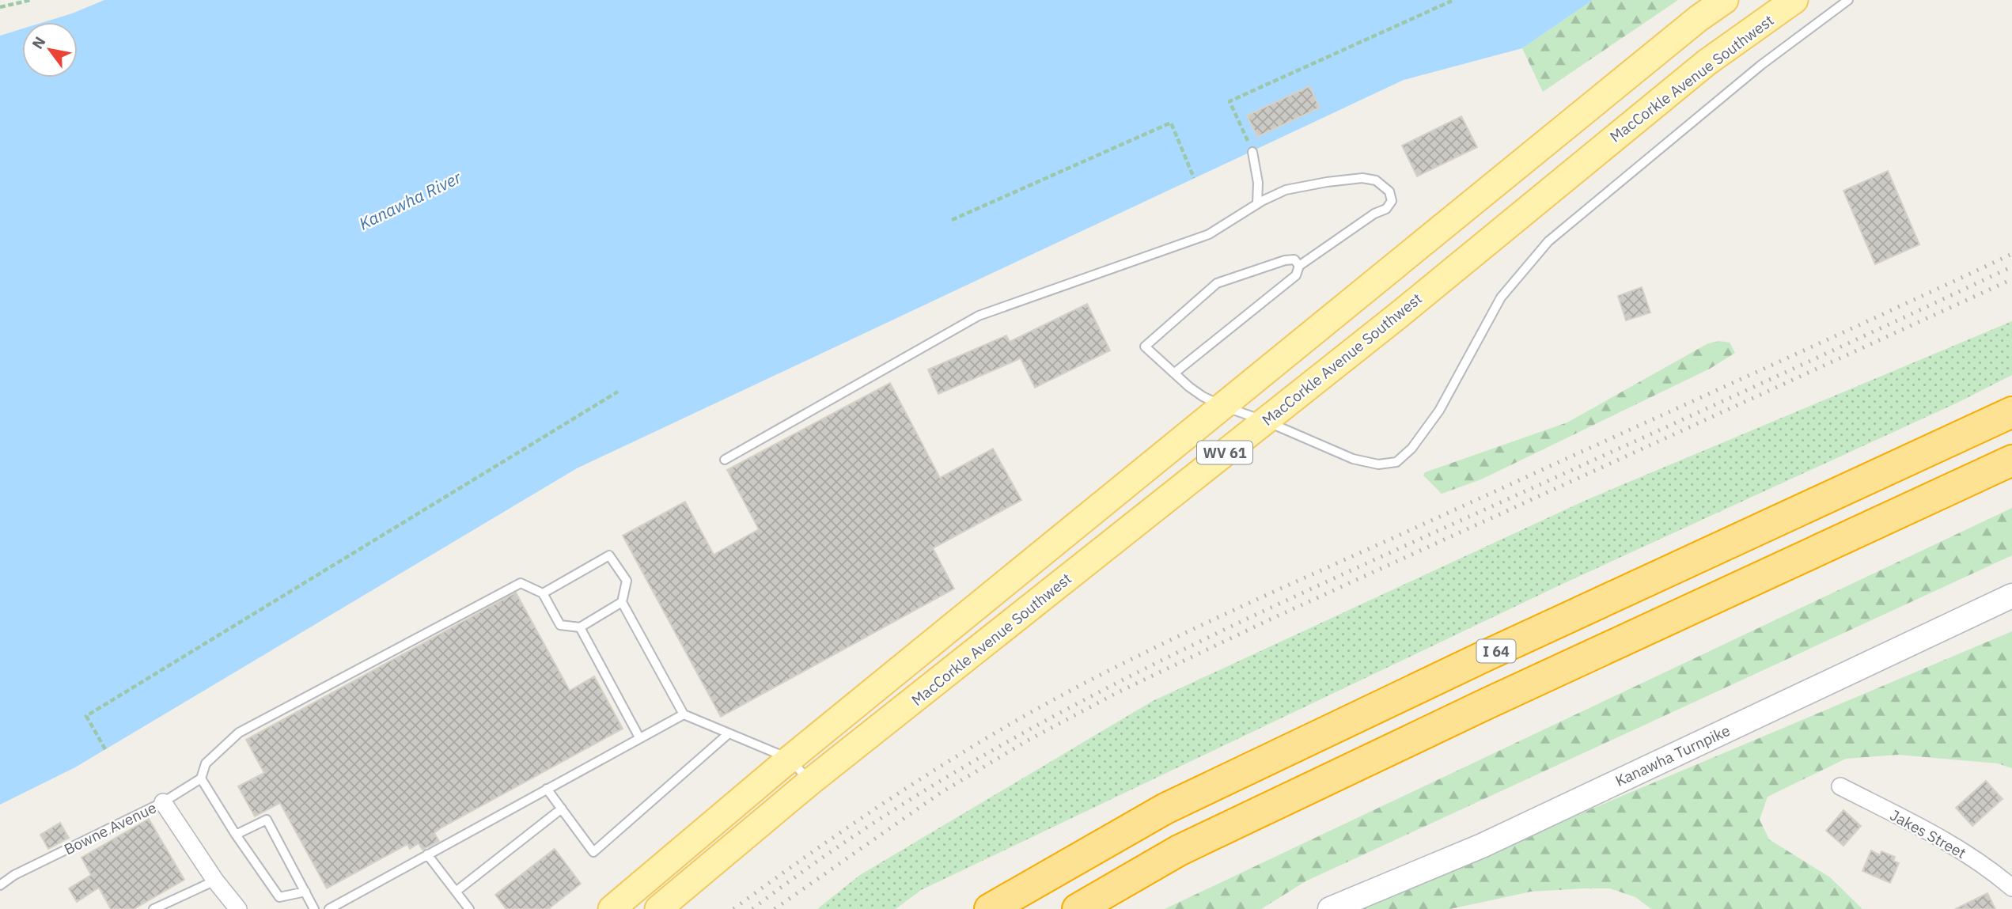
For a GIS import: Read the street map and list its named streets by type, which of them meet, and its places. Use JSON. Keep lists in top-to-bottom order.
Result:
{
  "streets": {
    "highway": ["I 64"],
    "main road": ["MacCorkle Avenue Southwest", "WV 61", "Kanawha Turnpike"],
    "street": ["Bowne Avenue", "Jakes Street"]
  },
  "water": ["Kanawha River"],
  "north": "top left"
}
